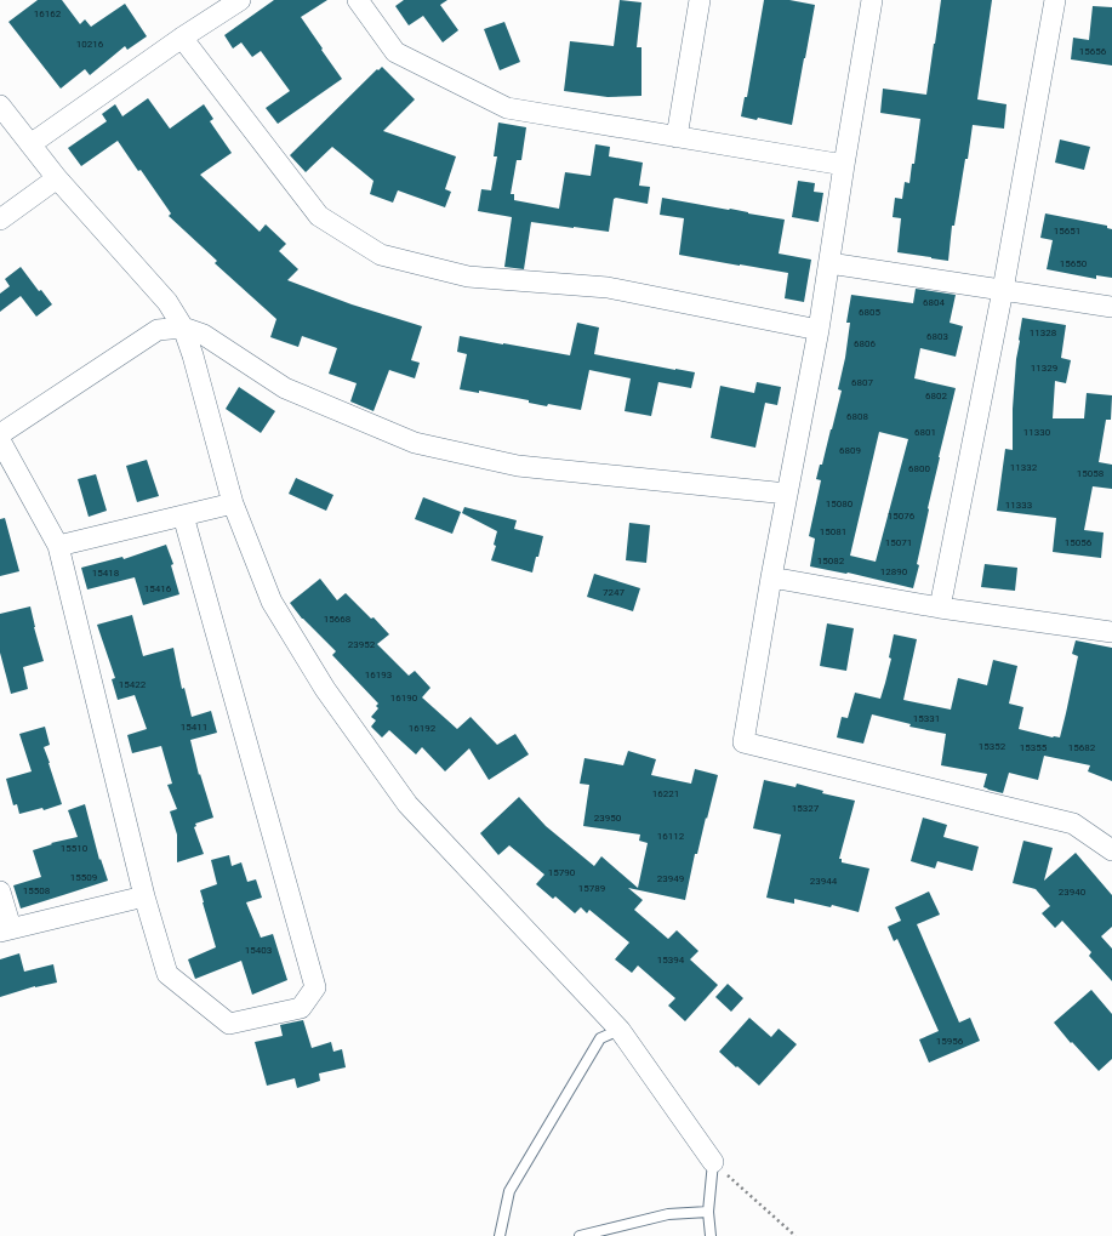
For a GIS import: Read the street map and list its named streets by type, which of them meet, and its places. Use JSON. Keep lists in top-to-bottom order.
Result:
{
  "house_numbers": [
    "16162",
    "10216",
    "15656",
    "15651",
    "15650",
    "6804",
    "6805",
    "11328",
    "6803",
    "6806",
    "11329",
    "6807",
    "6802",
    "6808",
    "6801",
    "11330",
    "6809",
    "11332",
    "6800",
    "15058",
    "15080",
    "11333",
    "15076",
    "15081",
    "15071",
    "15056",
    "15082",
    "12890",
    "15418",
    "15416",
    "7247",
    "15668",
    "23952",
    "16193",
    "15422",
    "16190",
    "15331",
    "15411",
    "16192",
    "15352",
    "15355",
    "15682",
    "16221",
    "15327",
    "23950",
    "16112",
    "15510",
    "15790",
    "15509",
    "23949",
    "23944",
    "15789",
    "15508",
    "23940",
    "15403",
    "15394",
    "15956"
  ]
}
